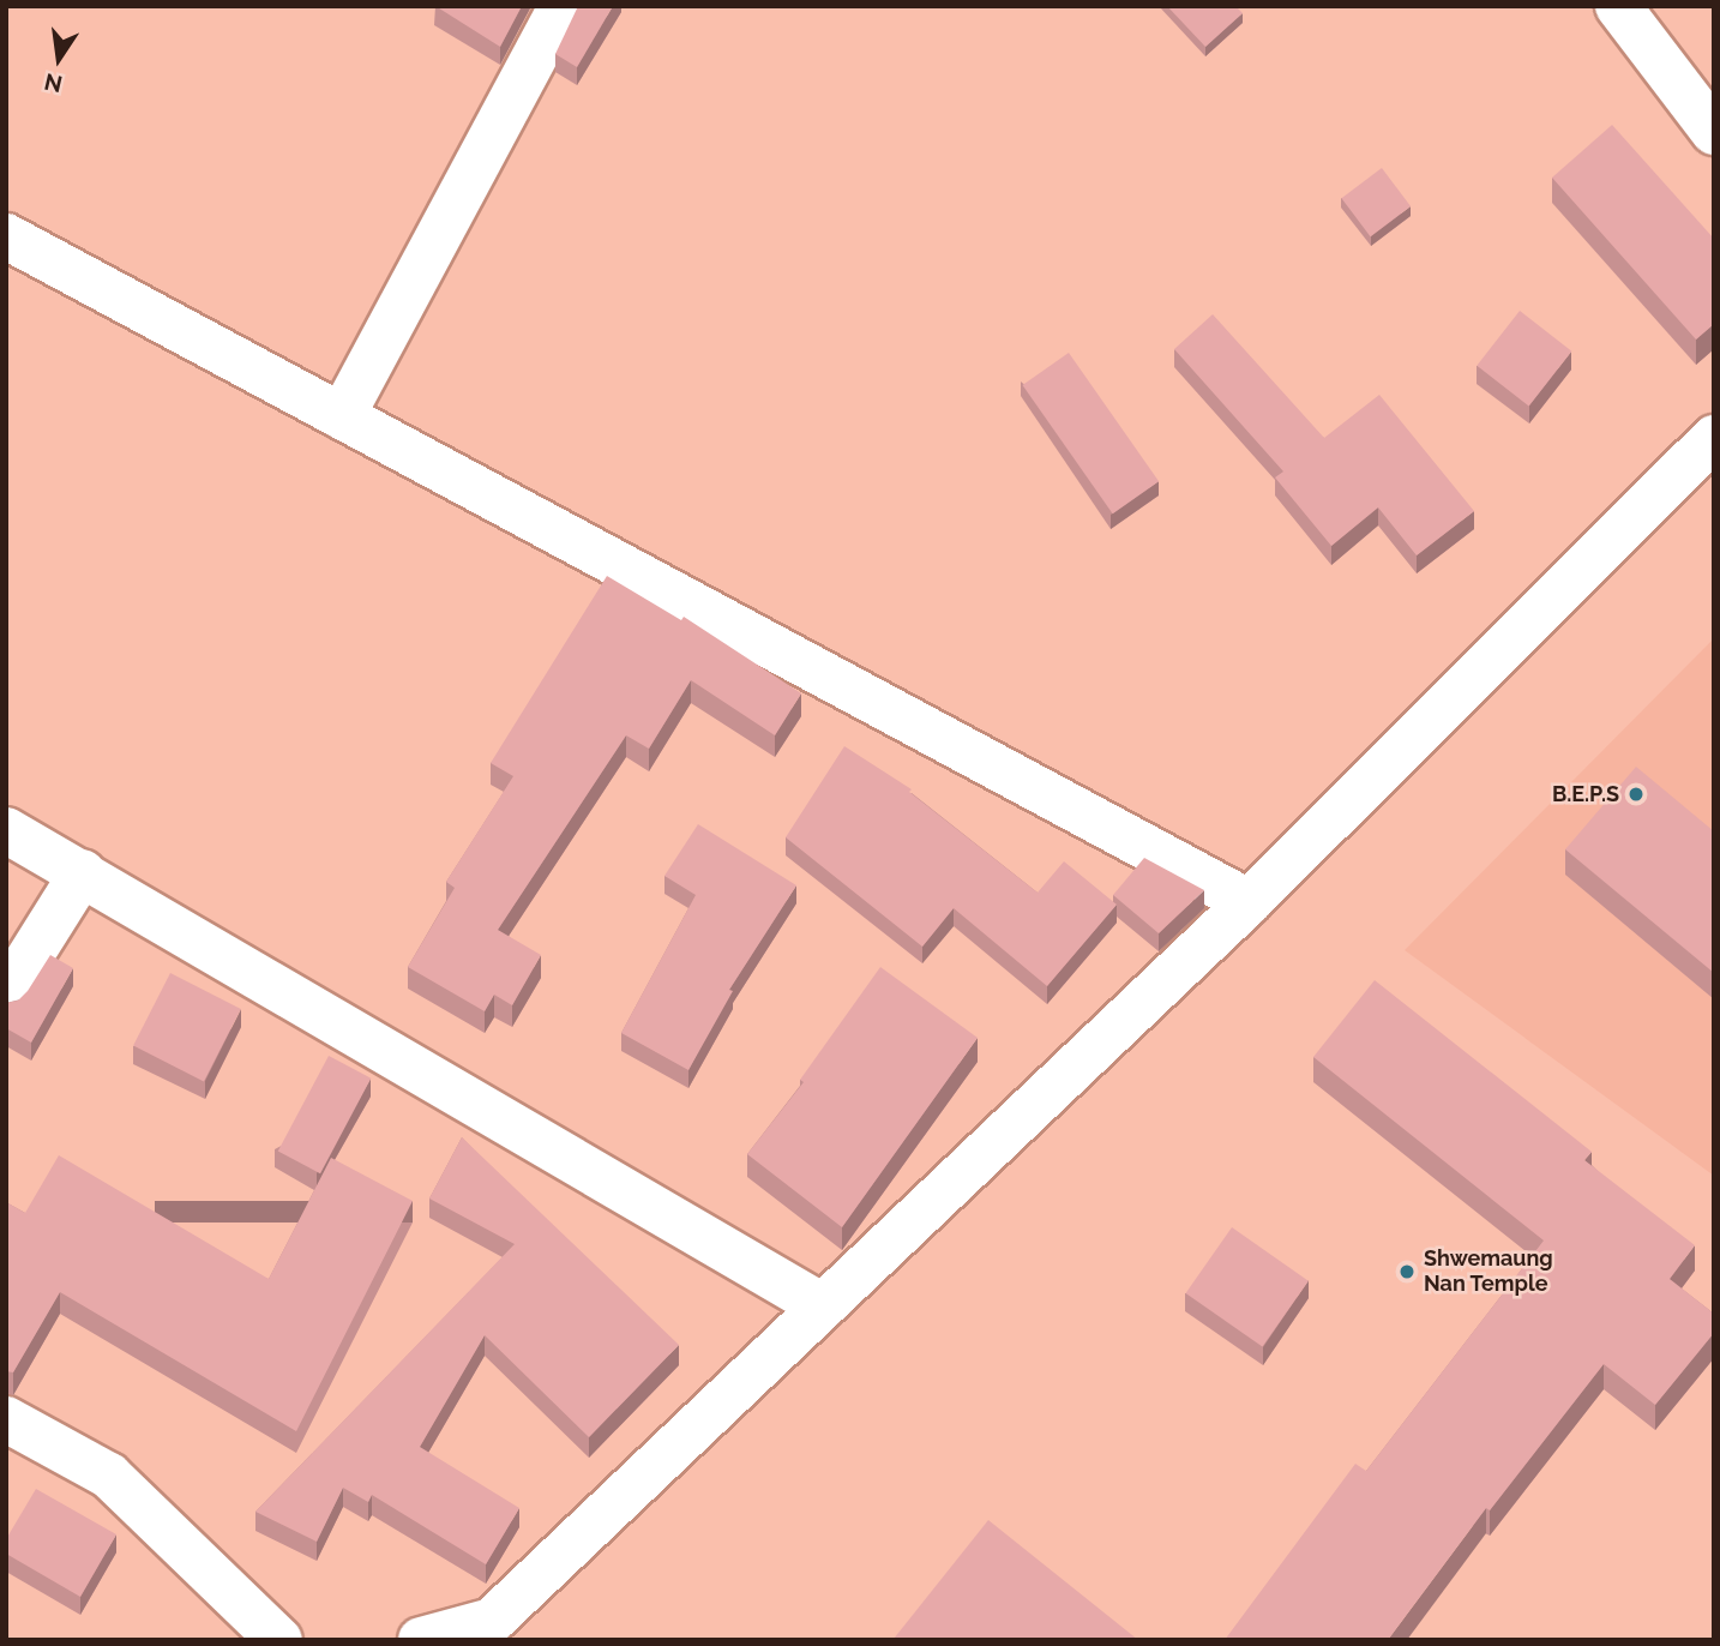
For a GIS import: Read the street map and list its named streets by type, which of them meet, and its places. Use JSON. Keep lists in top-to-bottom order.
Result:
{
  "places": ["B.E.P.S", "Shwemaung Nan Temple"],
  "north": "bottom"
}
